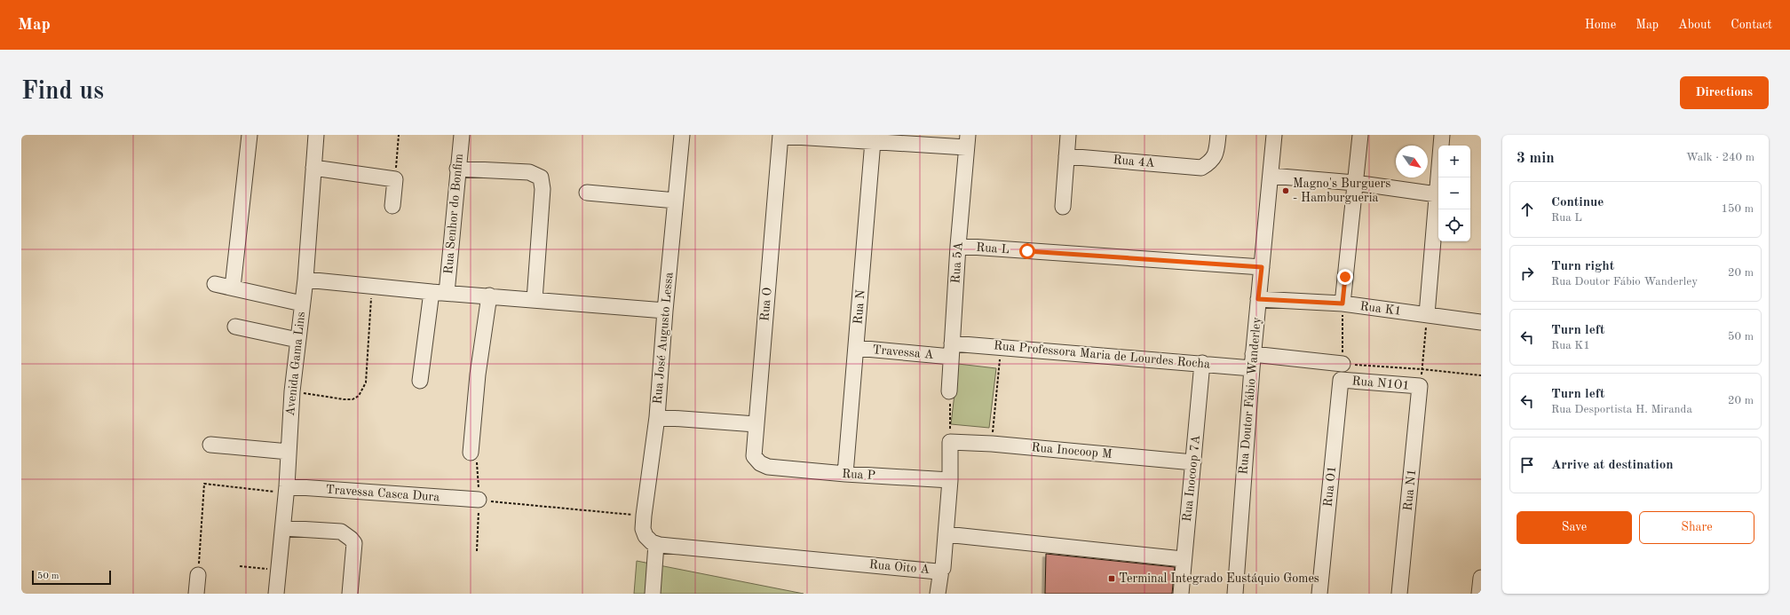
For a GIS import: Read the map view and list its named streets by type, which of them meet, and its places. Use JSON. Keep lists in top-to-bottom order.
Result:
{
  "streets": {
    "street": [
      "Rua 4A",
      "Rua Senhor do Bonfim",
      "Rua L",
      "Rua 5A",
      "Rua O",
      "Rua N",
      "Rua K1",
      "Rua José Augusto Lessa",
      "Travessa A",
      "Rua Professora Maria de Lourdes Rocha",
      "Avenida Gama Lins",
      "Rua N1O1",
      "Rua Doutor Fábio Wanderley",
      "Rua Inocoop M",
      "Rua P",
      "Rua Inocoop 7A",
      "Rua O1",
      "Rua N1",
      "Travessa Casca Dura",
      "Rua Oito A"
    ]
  },
  "crossings": [
    ["Rua L", "Rua 5A"],
    ["Rua L", "Rua Doutor Fábio Wanderley"],
    ["Rua 5A", "Travessa A"],
    ["Rua 5A", "Rua Professora Maria de Lourdes Rocha"],
    ["Rua O", "Rua P"],
    ["Rua N", "Travessa A"],
    ["Rua N", "Rua P"],
    ["Rua K1", "Rua Doutor Fábio Wanderley"],
    ["Rua José Augusto Lessa", "Rua Oito A"],
    ["Travessa A", "Rua Professora Maria de Lourdes Rocha"],
    ["Rua Professora Maria de Lourdes Rocha", "Rua Doutor Fábio Wanderley"],
    ["Rua Professora Maria de Lourdes Rocha", "Rua Inocoop 7A"],
    ["Avenida Gama Lins", "Travessa Casca Dura"],
    ["Rua N1O1", "Rua O1"],
    ["Rua N1O1", "Rua N1"],
    ["Rua Inocoop M", "Rua Inocoop 7A"],
    ["Rua P", "Rua Oito A"]
  ],
  "places": {
    "other": ["Magno's Burguers - Hamburgueria"],
    "transit": ["Terminal Integrado Eustáquio Gomes"]
  },
  "scale_bar": "50 m",
  "north": "bottom right",
  "page": {
    "header": "Map",
    "nav": [
      "Home",
      "Map",
      "About",
      "Contact"
    ],
    "buttons": [
      "Directions",
      ["Save", "Share"]
    ],
    "title": "Find us",
    "heading": ["3 min", "Walk · 240 m"],
    "map_buttons": ["+", "−"],
    "list": [
      ["Continue", "Rua L", "150 m"],
      ["Turn right", "Rua Doutor Fábio Wanderley", "20 m"],
      ["Turn left", "Rua K1", "50 m"],
      ["Turn left", "Rua Desportista H. Miranda", "20 m"],
      "Arrive at destination"
    ],
    "scale": "50 m"
  }
}
